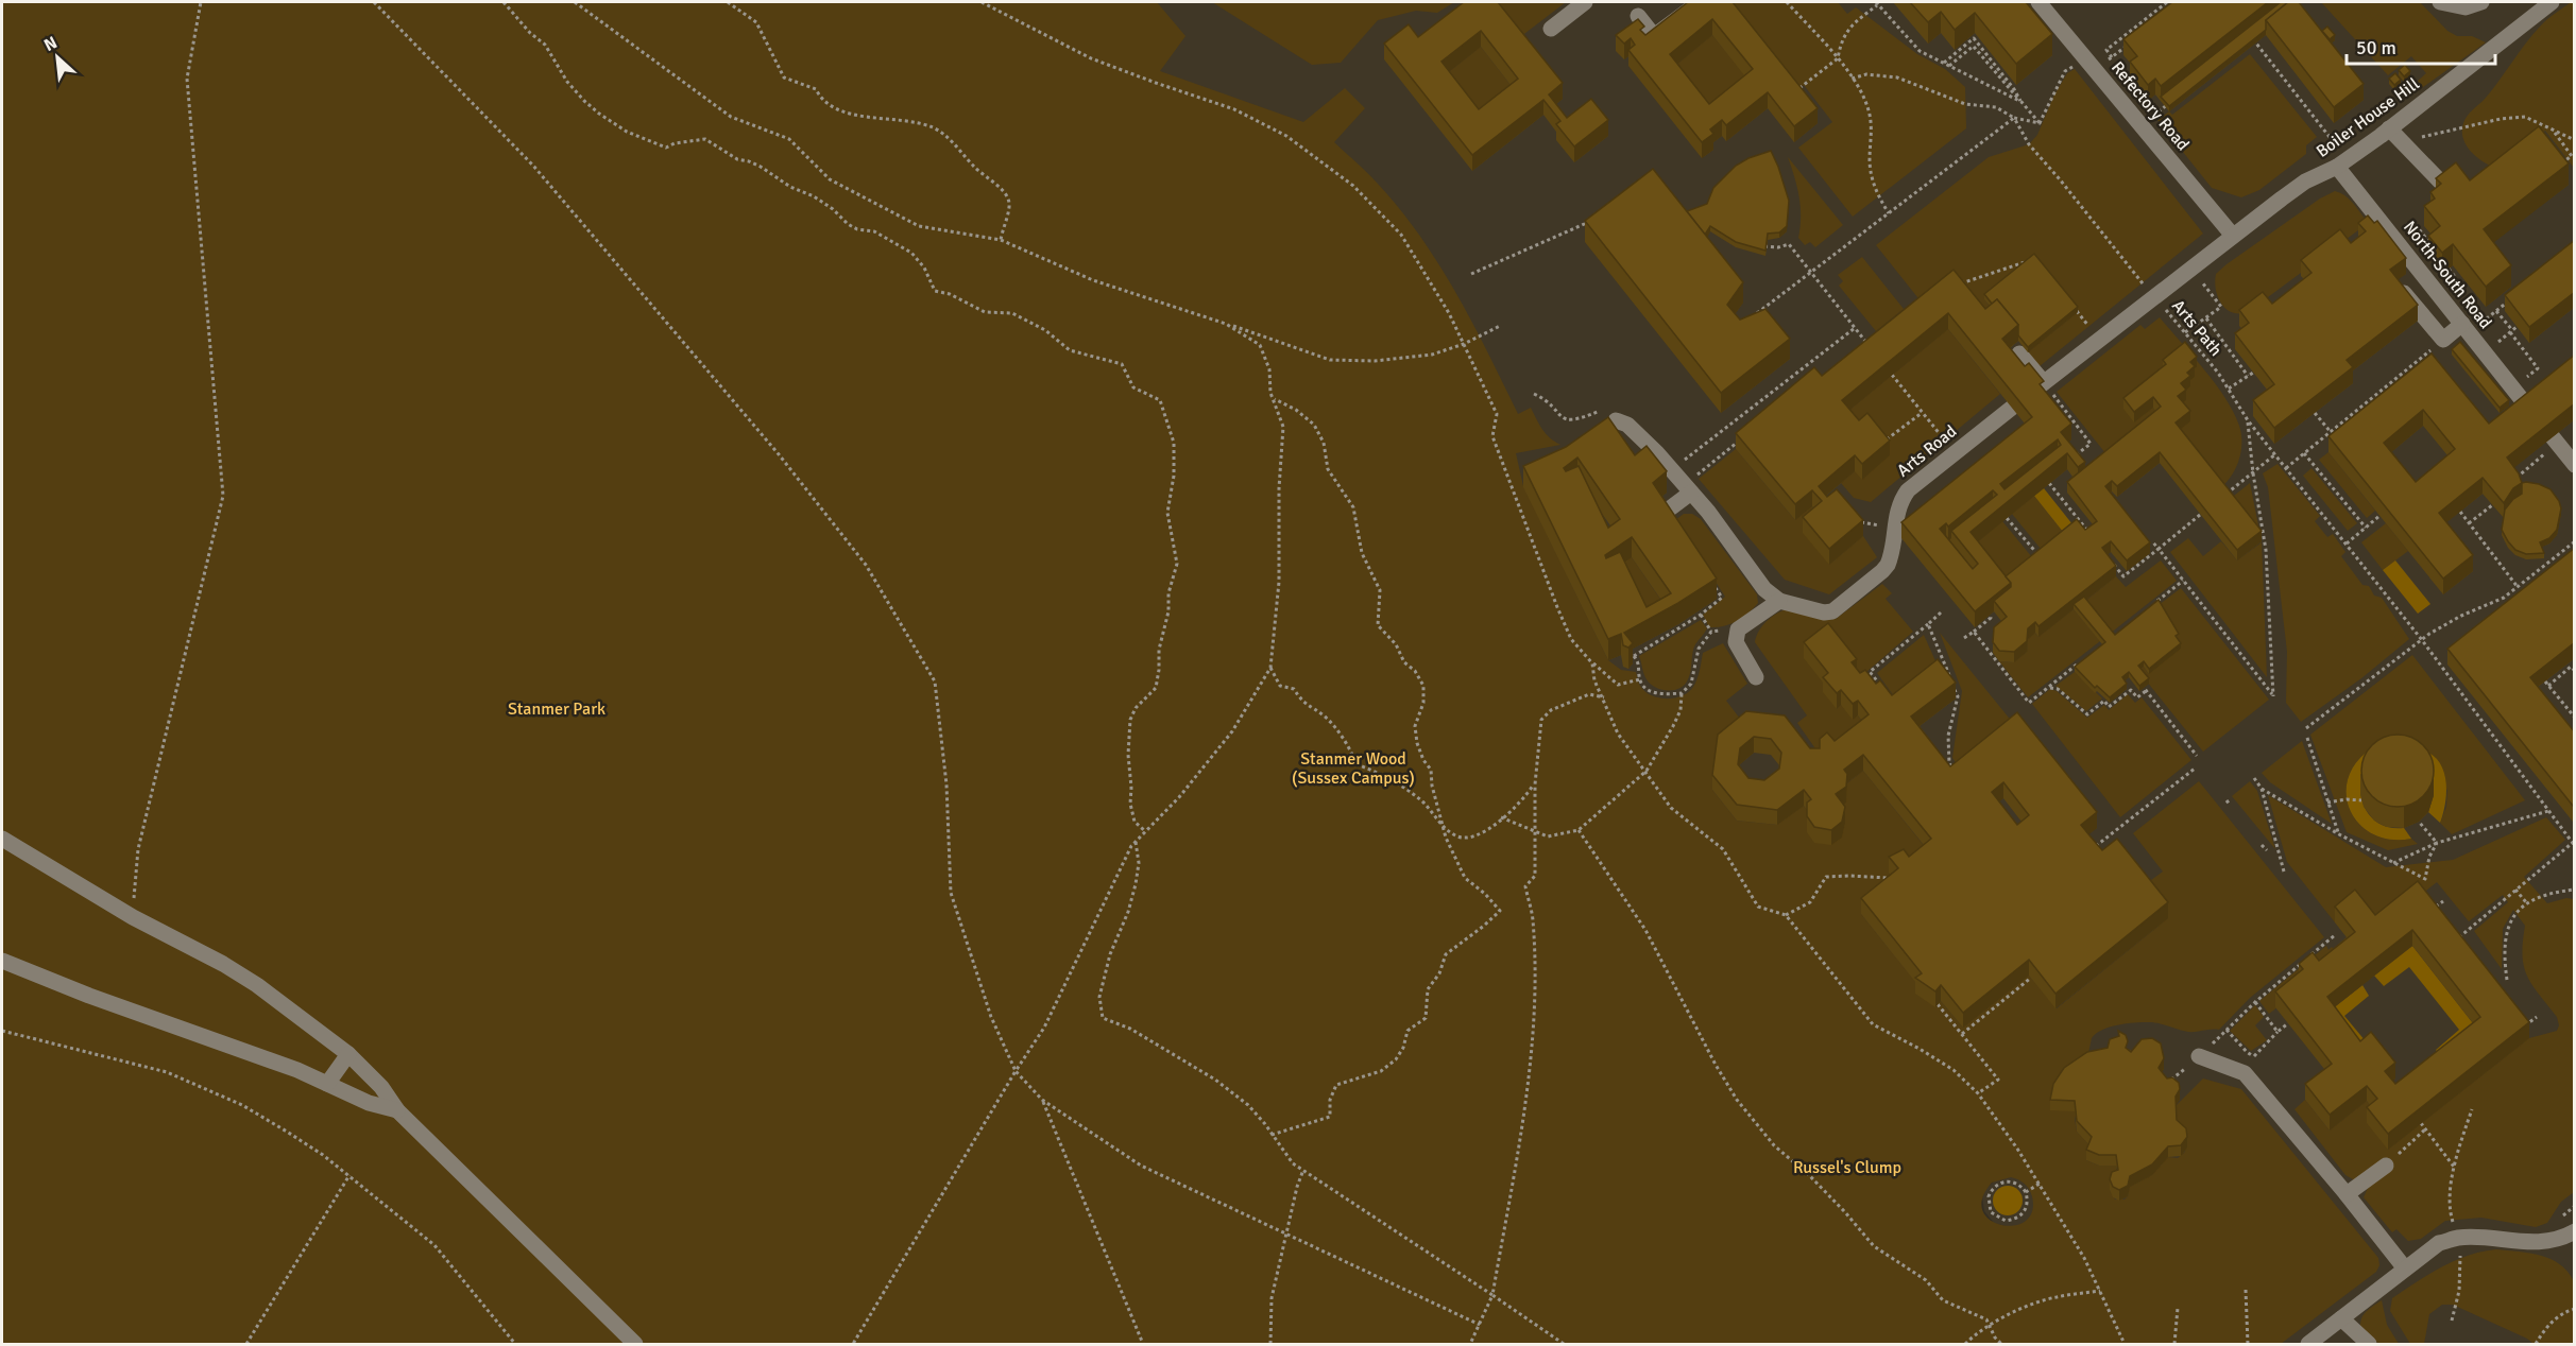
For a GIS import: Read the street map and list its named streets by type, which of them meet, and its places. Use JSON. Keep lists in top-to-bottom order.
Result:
{
  "streets": {
    "street": [
      "Refectory Road",
      "Boiler House Hill",
      "North-South Road",
      "Arts Road"
    ],
    "path": ["Arts Path"]
  },
  "crossings": [
    ["Refectory Road", "Boiler House Hill"],
    ["Boiler House Hill", "North-South Road"]
  ],
  "parks": ["Stanmer Park", "Stanmer Wood (Sussex Campus)", "Russel's Clump"],
  "scale_bar": "50 m",
  "north": "top left"
}
